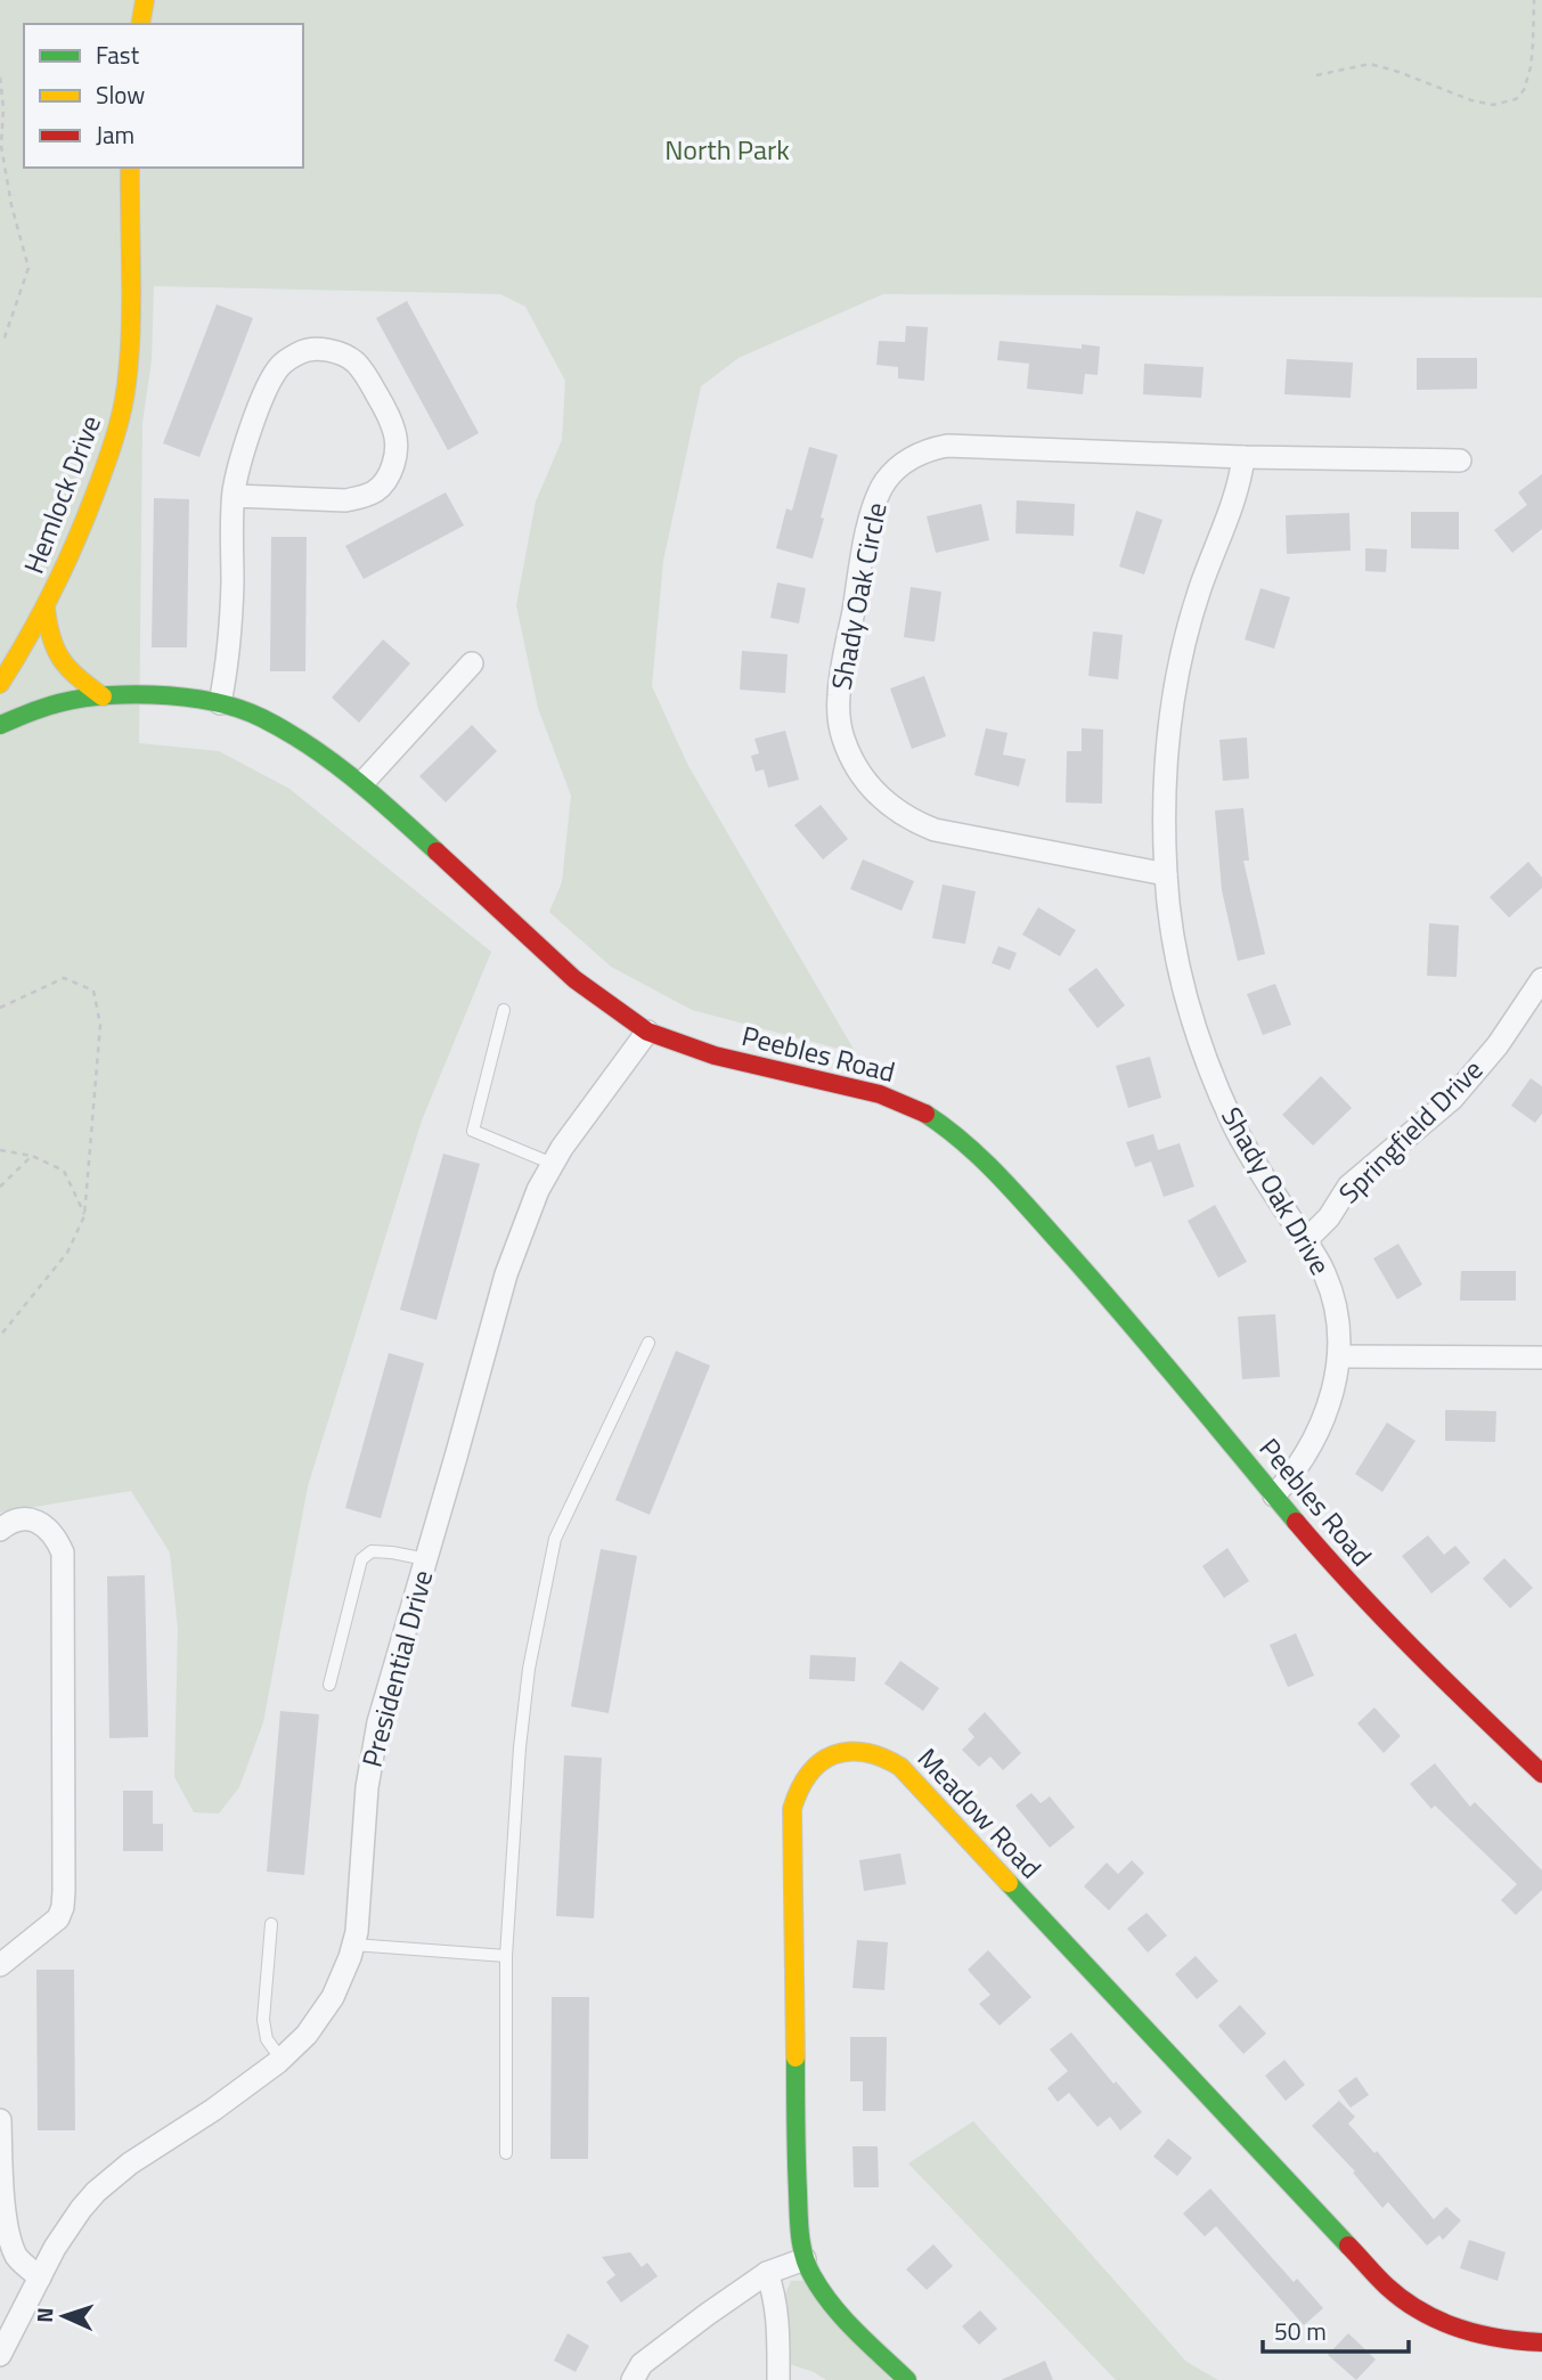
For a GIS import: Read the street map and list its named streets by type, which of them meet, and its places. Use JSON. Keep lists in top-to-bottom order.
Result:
{
  "streets": {
    "street": [
      "Hemlock Drive",
      "Shady Oak Circle",
      "Peebles Road",
      "Springfield Drive",
      "Shady Oak Drive",
      "Presidential Drive",
      "Meadow Road"
    ]
  },
  "crossings": [
    ["Shady Oak Circle", "Shady Oak Drive"],
    ["Peebles Road", "Shady Oak Drive"],
    ["Peebles Road", "Presidential Drive"],
    ["Springfield Drive", "Shady Oak Drive"]
  ],
  "parks": ["North Park"],
  "legend": ["Fast", "Slow", "Jam"],
  "scale_bar": "50 m",
  "north": "left"
}
